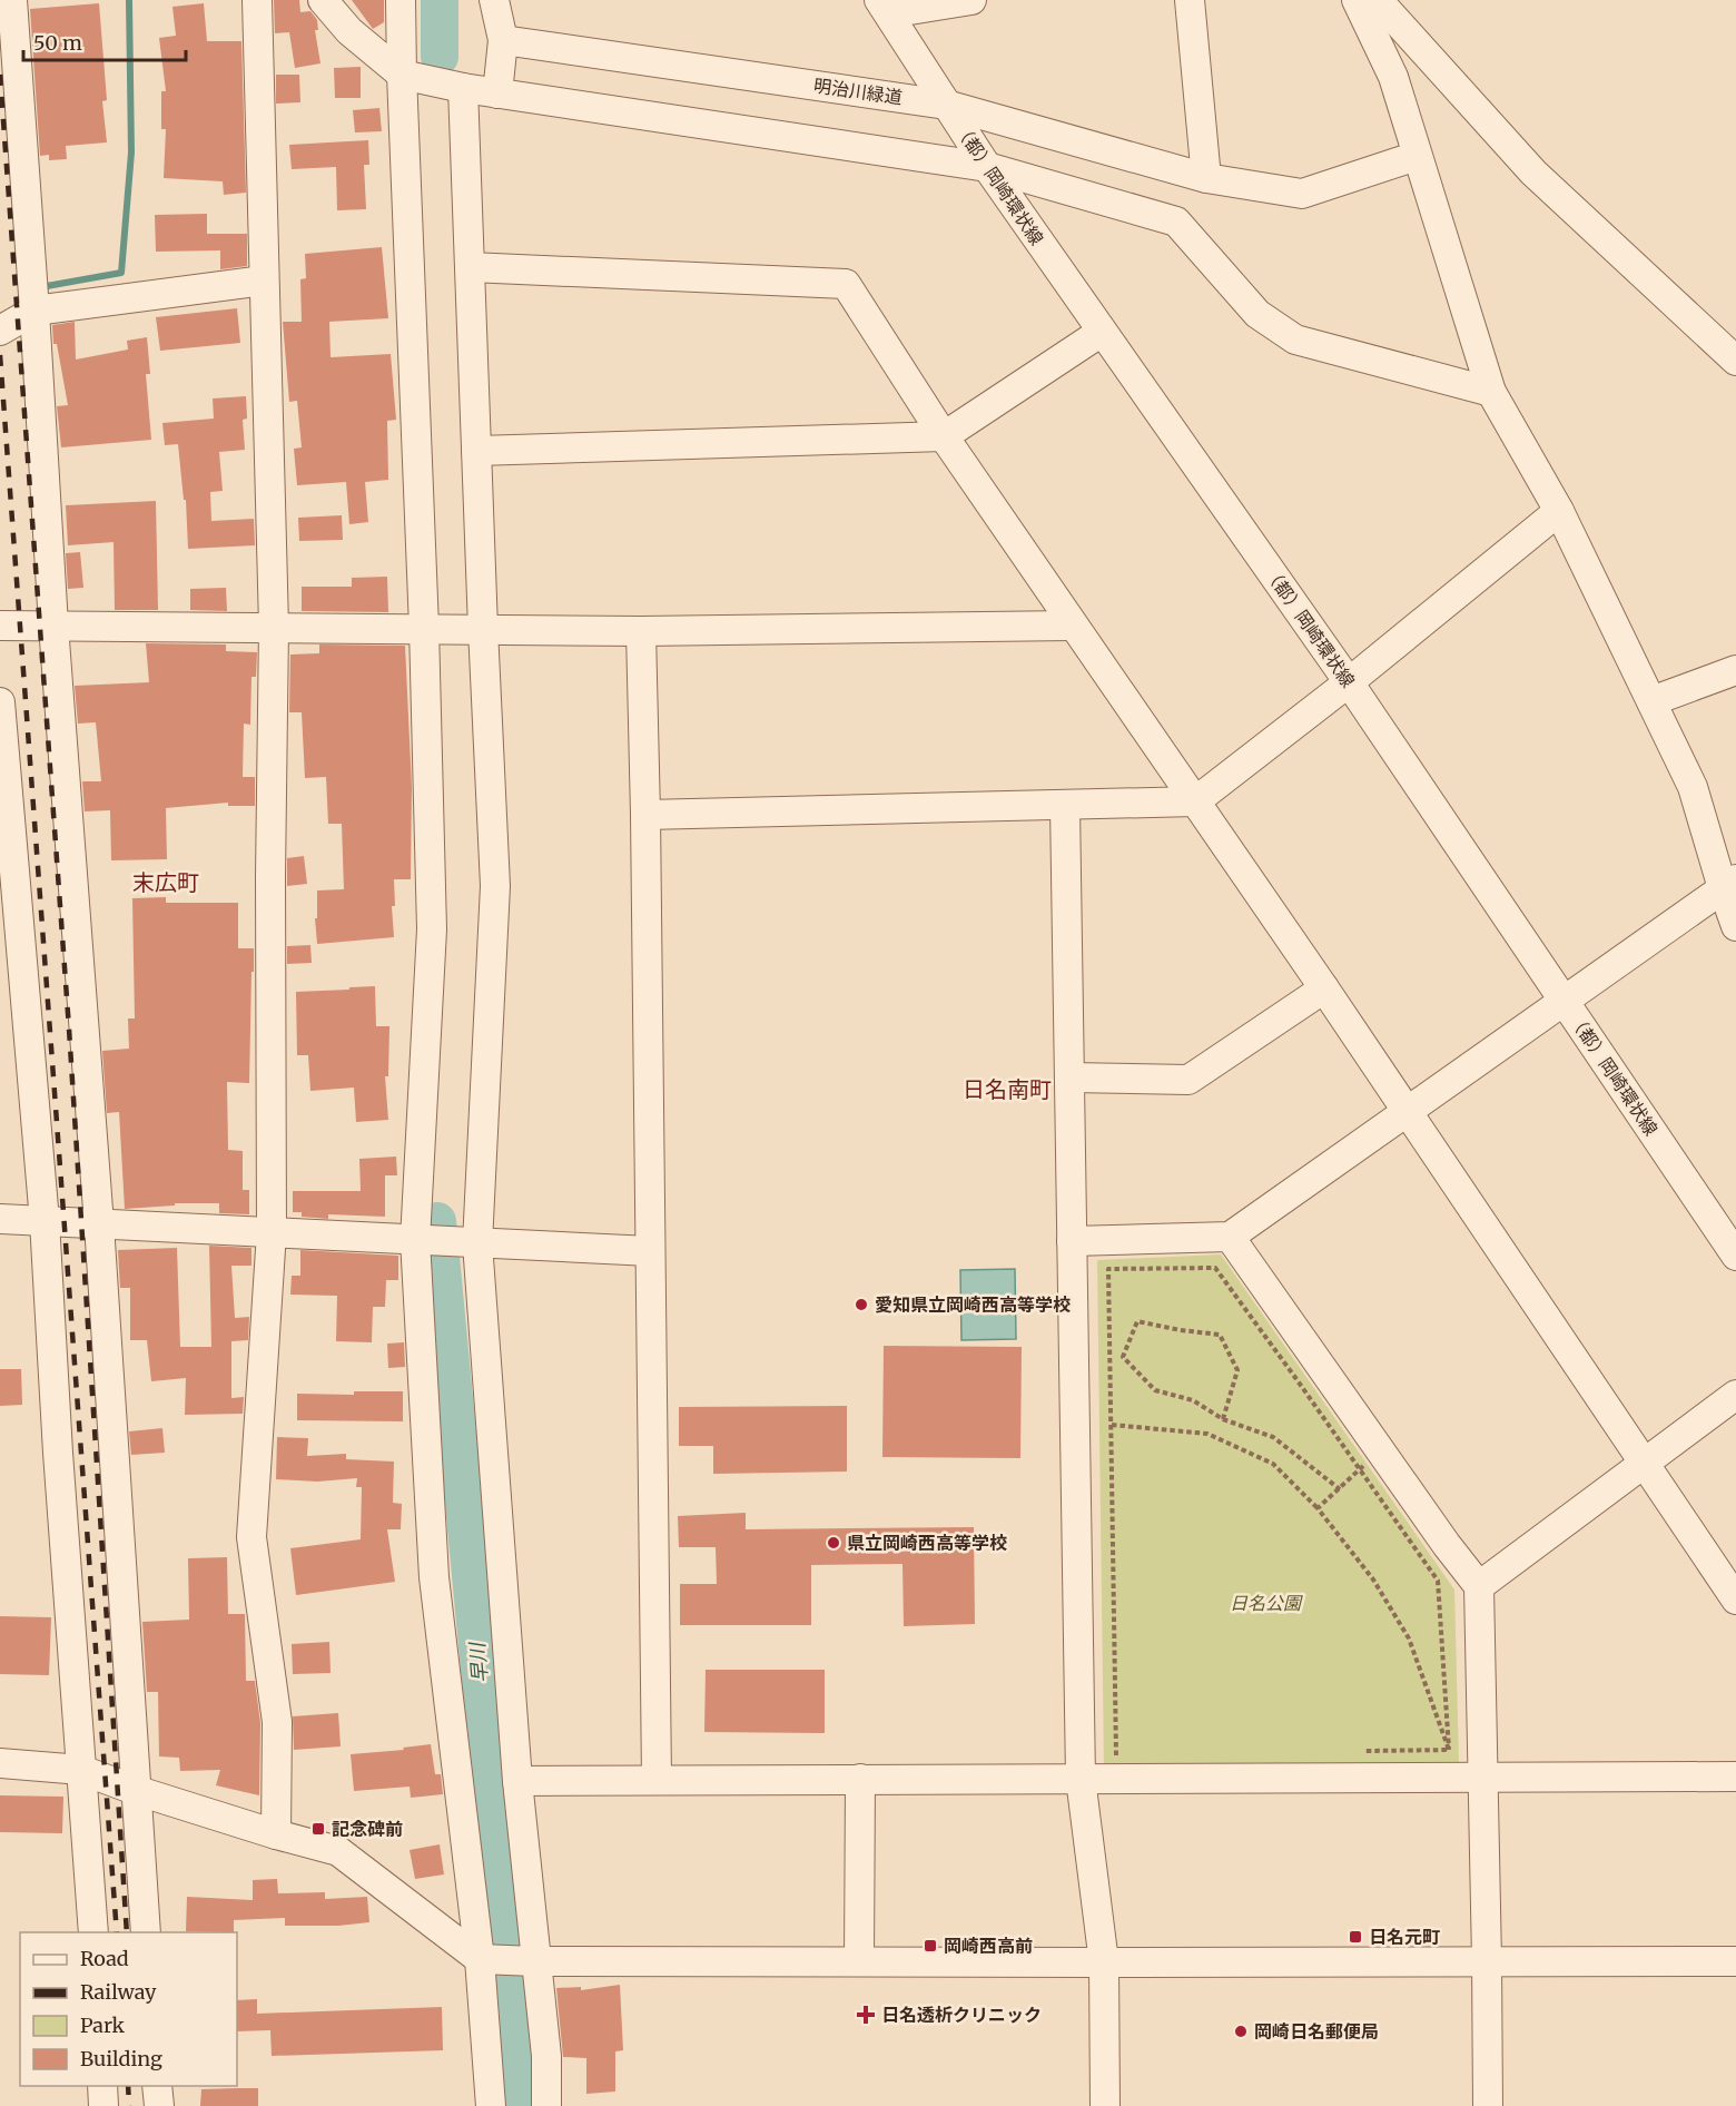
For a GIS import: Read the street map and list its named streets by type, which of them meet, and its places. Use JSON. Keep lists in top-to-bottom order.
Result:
{
  "streets": {
    "street": ["明治川緑道", "（都）岡崎環状線"]
  },
  "crossings": [
    ["明治川緑道", "（都）岡崎環状線"]
  ],
  "districts": ["末広町", "日名南町"],
  "water": ["早川"],
  "parks": ["日名公園"],
  "places": {
    "other": ["愛知県立岡崎西高等学校", "県立岡崎西高等学校", "岡崎日名郵便局"],
    "transit": ["記念碑前", "日名元町", "岡崎西高前"],
    "health": ["日名透析クリニック"]
  },
  "legend": [
    "Road",
    "Railway",
    "Park",
    "Building"
  ],
  "scale_bar": "50 m"
}
